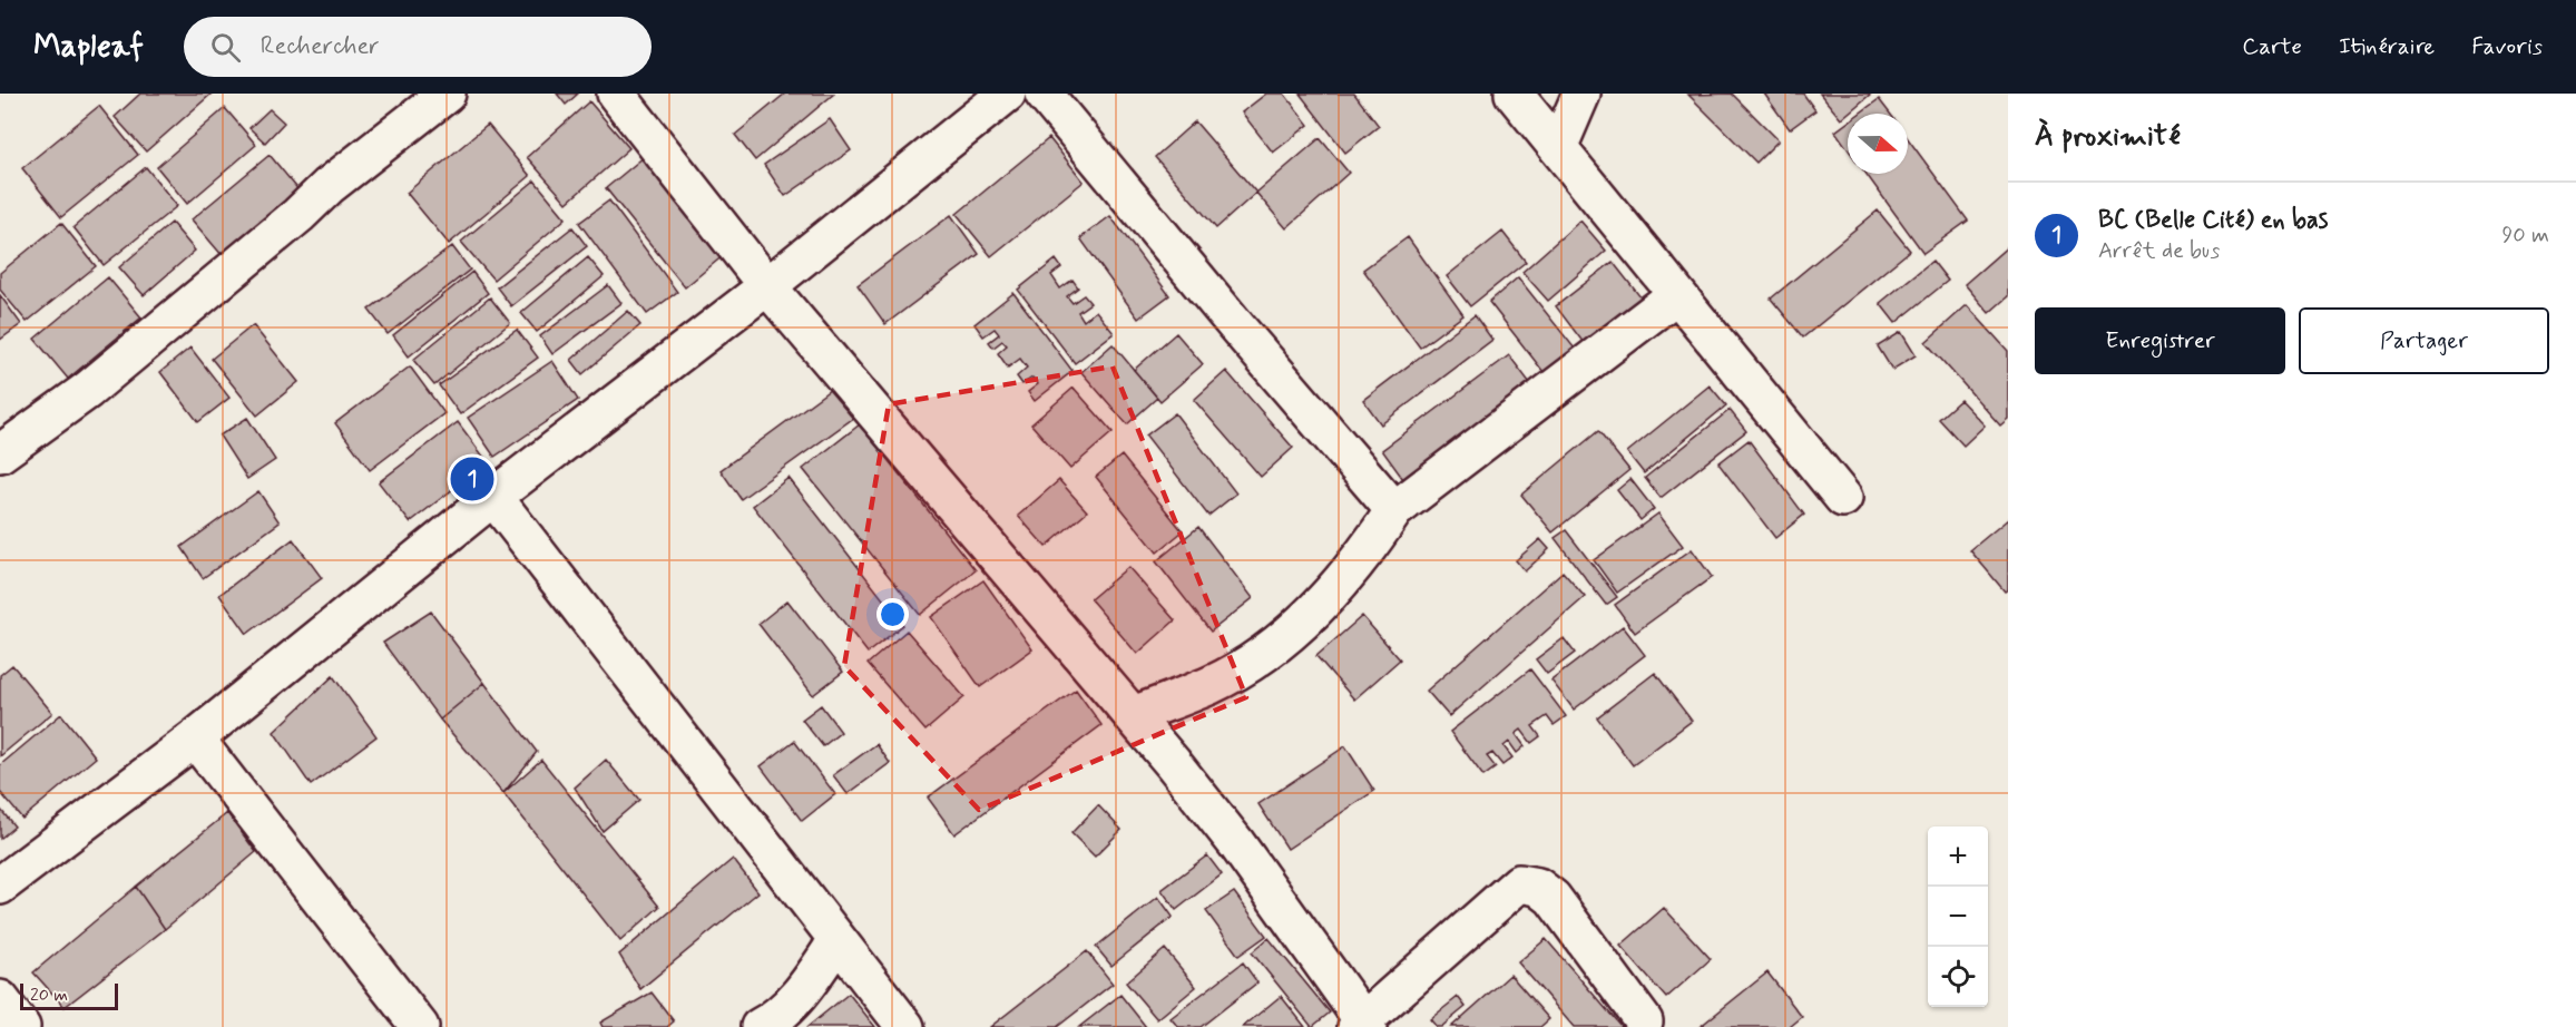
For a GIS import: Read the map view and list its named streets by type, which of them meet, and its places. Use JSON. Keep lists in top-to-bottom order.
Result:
{
  "scale_bar": "20 m",
  "north": "right",
  "page": {
    "header": "Mapleaf",
    "search": "Rechercher",
    "nav": ["Carte", "Itinéraire", "Favoris"],
    "heading": "À proximité",
    "list": [
      {
        "mark": "1",
        "name": "BC (Belle Cité) en bas",
        "note": "Arrêt de bus",
        "value": "90 m"
      }
    ],
    "buttons": ["Enregistrer", "Partager"],
    "pins": "1",
    "map_buttons": ["+", "−"],
    "scale": "20 m"
  }
}
